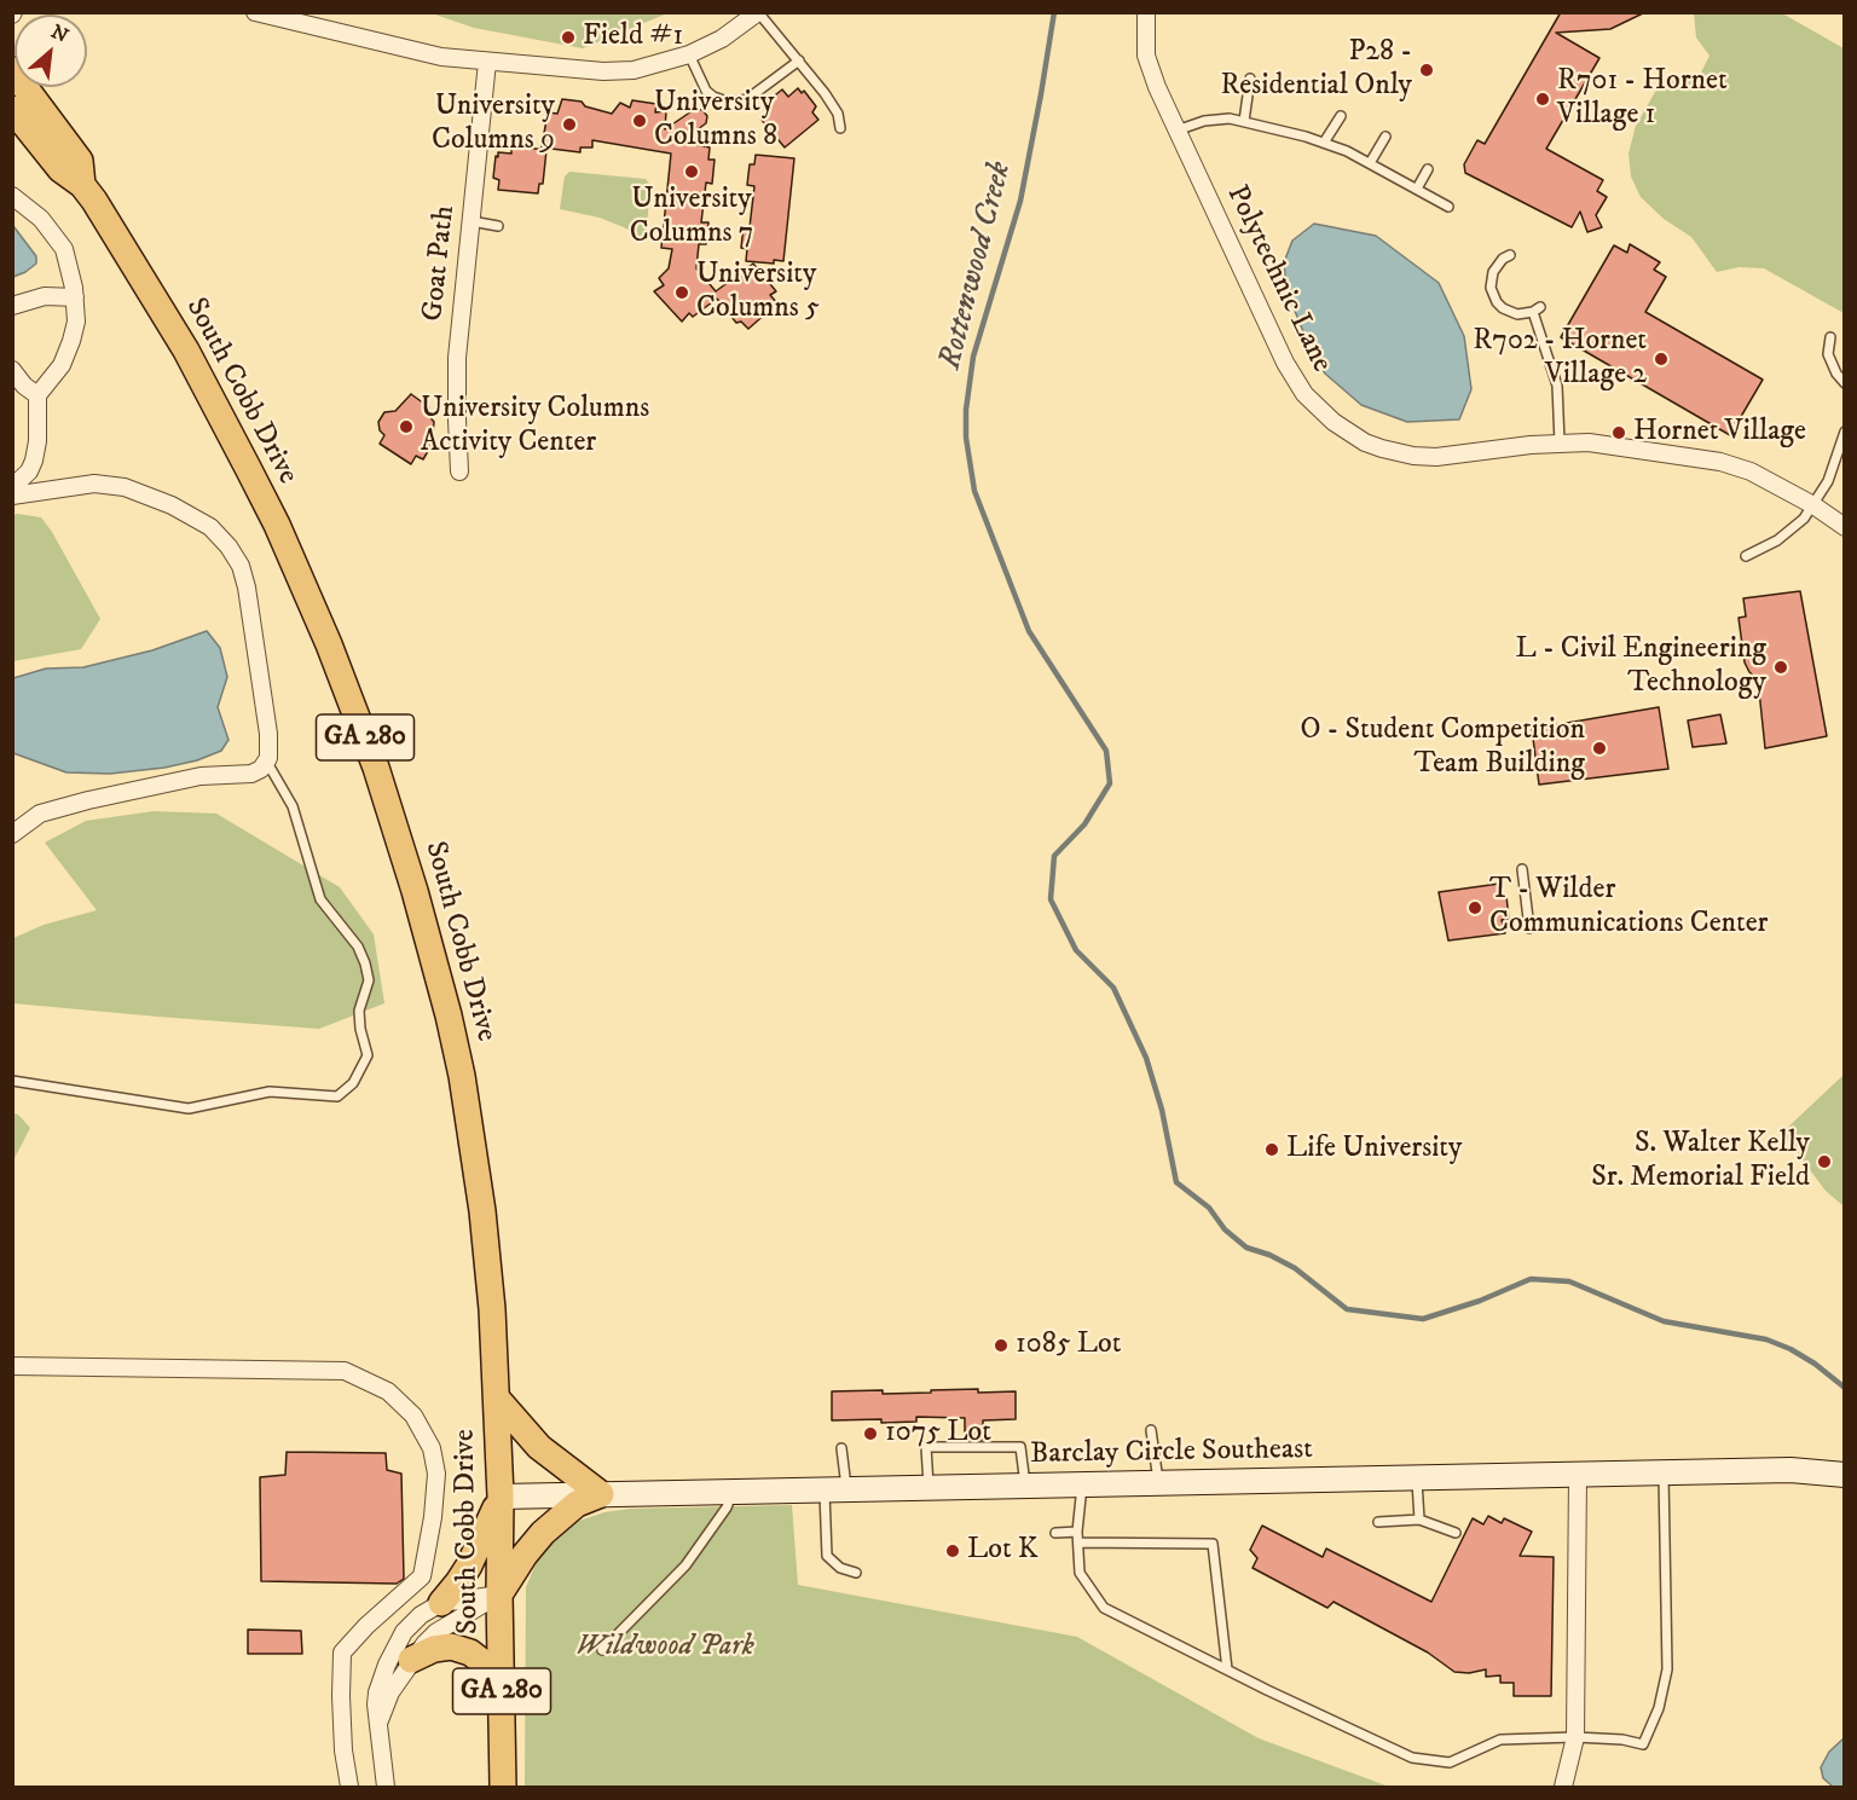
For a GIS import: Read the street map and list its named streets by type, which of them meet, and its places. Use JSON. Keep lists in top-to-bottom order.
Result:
{
  "streets": {
    "main road": ["South Cobb Drive", "GA 280"],
    "street": ["Goat Path", "Polytechnic Lane", "Barclay Circle Southeast"]
  },
  "crossings": [
    ["South Cobb Drive", "Barclay Circle Southeast"]
  ],
  "water": ["Rottenwood Creek"],
  "parks": ["Wildwood Park"],
  "places": [
    "Field #1",
    "P28 - Residential Only",
    "R701 - Hornet Village 1",
    "University Columns 8",
    "University Columns 9",
    "University Columns 7",
    "University Columns 5",
    "R702 - Hornet Village 2",
    "University Columns Activity Center",
    "Hornet Village",
    "L - Civil Engineering Technology",
    "O - Student Competition Team Building",
    "T - Wilder Communications Center",
    "Life University",
    "S. Walter Kelly Sr. Memorial Field",
    "1085 Lot",
    "1075 Lot",
    "Lot K"
  ],
  "north": "top right"
}
